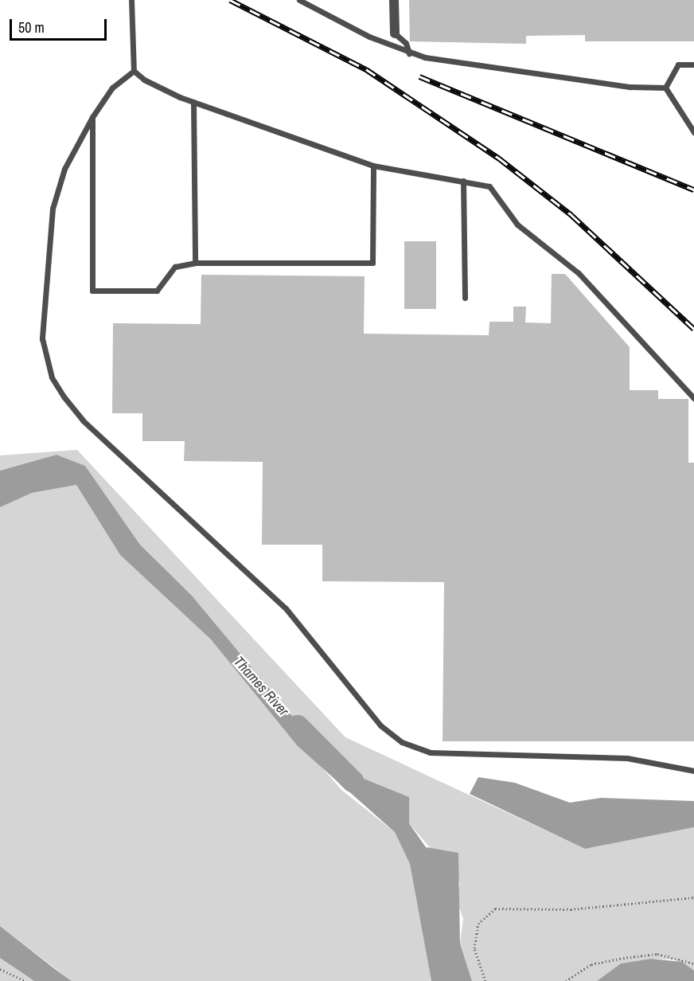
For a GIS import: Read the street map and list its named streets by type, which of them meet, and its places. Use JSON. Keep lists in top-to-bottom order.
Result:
{
  "water": ["Thames River"],
  "scale_bar": "50 m"
}
